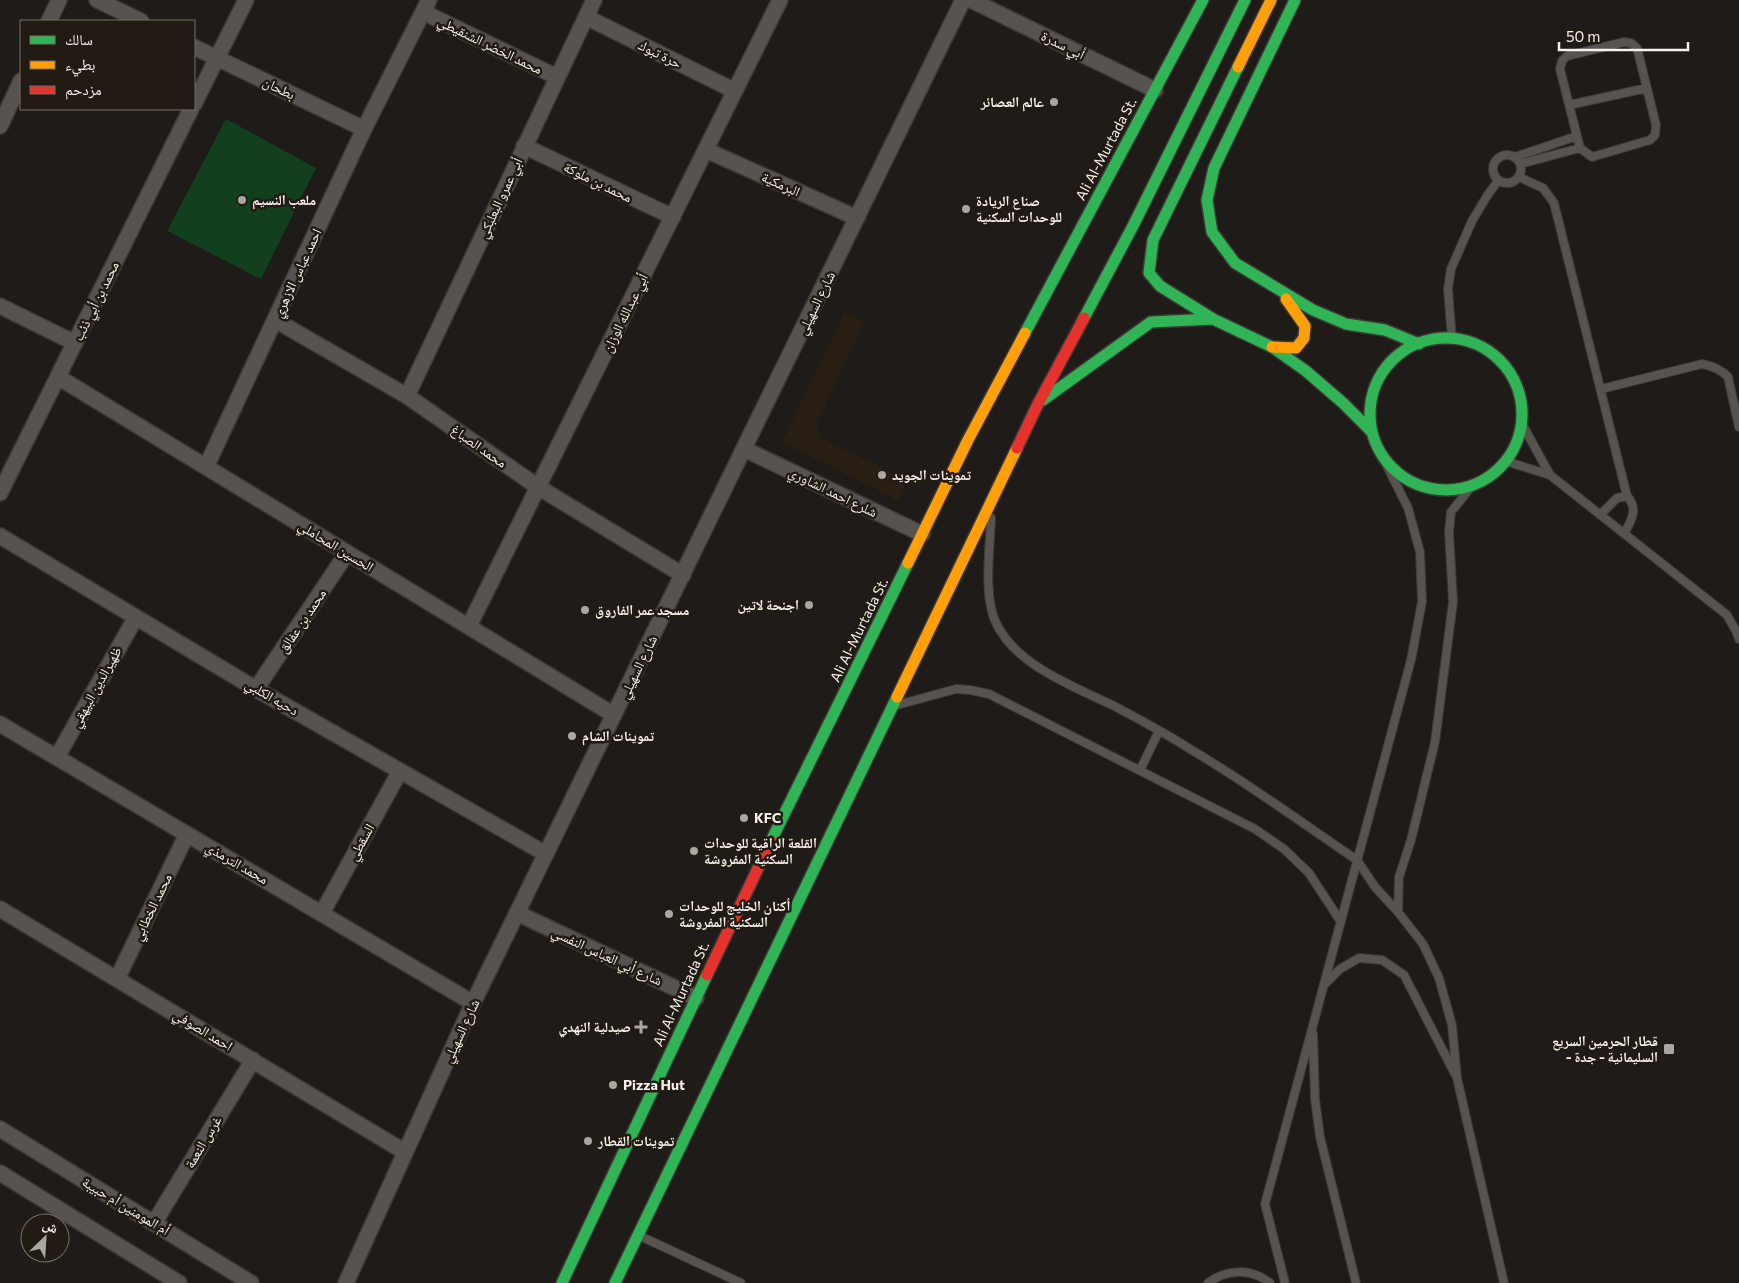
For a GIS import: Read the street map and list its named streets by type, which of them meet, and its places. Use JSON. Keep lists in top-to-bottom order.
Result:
{
  "streets": {
    "main road": ["Ali Al-Murtada St."],
    "street": [
      "محمد الخضر الشنقيطي",
      "أبي سدرة",
      "حرة تبوك",
      "بطحان",
      "محمد بن ملوكة",
      "البرمكية",
      "أبي عمرو البعلبكي",
      "احمد عباس الازهري",
      "محمد بن أبي ذئب",
      "شارع السهيلي",
      "أبي عبدالله الوزان",
      "محمد الصباغ",
      "شلرع احمد الشاوري",
      "الحسين المحاملي",
      "محمد بن عفالق",
      "ظهيرالدين البيهقي",
      "دحيه الكلبي",
      "السقطي",
      "محمد الترمذي",
      "محمد الخطابي",
      "شارع أبي العباس النفسي",
      "احمد الصوفي",
      "غرس النعمة",
      "أم المومنين أم حبيبة"
    ]
  },
  "crossings": [
    ["محمد الخضر الشنقيطي", "أبي عمرو البعلبكي"],
    ["محمد الخضر الشنقيطي", "احمد عباس الازهري"],
    ["أبي سدرة", "Ali Al-Murtada St."],
    ["حرة تبوك", "أبي عمرو البعلبكي"],
    ["حرة تبوك", "أبي عبدالله الوزان"],
    ["بطحان", "احمد عباس الازهري"],
    ["Ali Al-Murtada St.", "شلرع احمد الشاوري"],
    ["Ali Al-Murtada St.", "شارع أبي العباس النفسي"],
    ["محمد بن ملوكة", "أبي عمرو البعلبكي"],
    ["محمد بن ملوكة", "أبي عبدالله الوزان"],
    ["البرمكية", "شارع السهيلي"],
    ["البرمكية", "أبي عبدالله الوزان"],
    ["أبي عمرو البعلبكي", "محمد الصباغ"],
    ["احمد عباس الازهري", "محمد الصباغ"],
    ["احمد عباس الازهري", "الحسين المحاملي"],
    ["محمد بن أبي ذئب", "الحسين المحاملي"],
    ["شارع السهيلي", "محمد الصباغ"],
    ["شارع السهيلي", "شلرع احمد الشاوري"],
    ["شارع السهيلي", "الحسين المحاملي"],
    ["شارع السهيلي", "دحيه الكلبي"],
    ["شارع السهيلي", "محمد الترمذي"],
    ["شارع السهيلي", "شارع أبي العباس النفسي"],
    ["شارع السهيلي", "احمد الصوفي"],
    ["أبي عبدالله الوزان", "محمد الصباغ"],
    ["أبي عبدالله الوزان", "الحسين المحاملي"],
    ["الحسين المحاملي", "محمد بن عفالق"],
    ["محمد بن عفالق", "دحيه الكلبي"],
    ["ظهيرالدين البيهقي", "دحيه الكلبي"],
    ["ظهيرالدين البيهقي", "محمد الترمذي"],
    ["دحيه الكلبي", "السقطي"],
    ["السقطي", "محمد الترمذي"],
    ["محمد الترمذي", "محمد الخطابي"],
    ["محمد الخطابي", "احمد الصوفي"],
    ["احمد الصوفي", "غرس النعمة"],
    ["غرس النعمة", "أم المومنين أم حبيبة"]
  ],
  "places": {
    "other": [
      "عالم العصائر",
      "ملعب النسيم",
      "صناع الريادة للوحدات السكنية",
      "تموينات الجويد",
      "اجنحة لاتين",
      "مسجد عمر الفاروق",
      "تموينات الشام",
      "KFC",
      "القلعة الراقية للوحدات السكنية المفروشة",
      "أكنان الخليج للوحدات السكنية المفروشة",
      "Pizza Hut",
      "تموينات القطار"
    ],
    "health": ["صيدلية النهدي"],
    "transit": ["قطار الحرمين السريع - السليمانية - جدة"]
  },
  "legend": ["سالك", "بطيء", "مزدحم"],
  "scale_bar": "50 m",
  "north": "top right"
}
